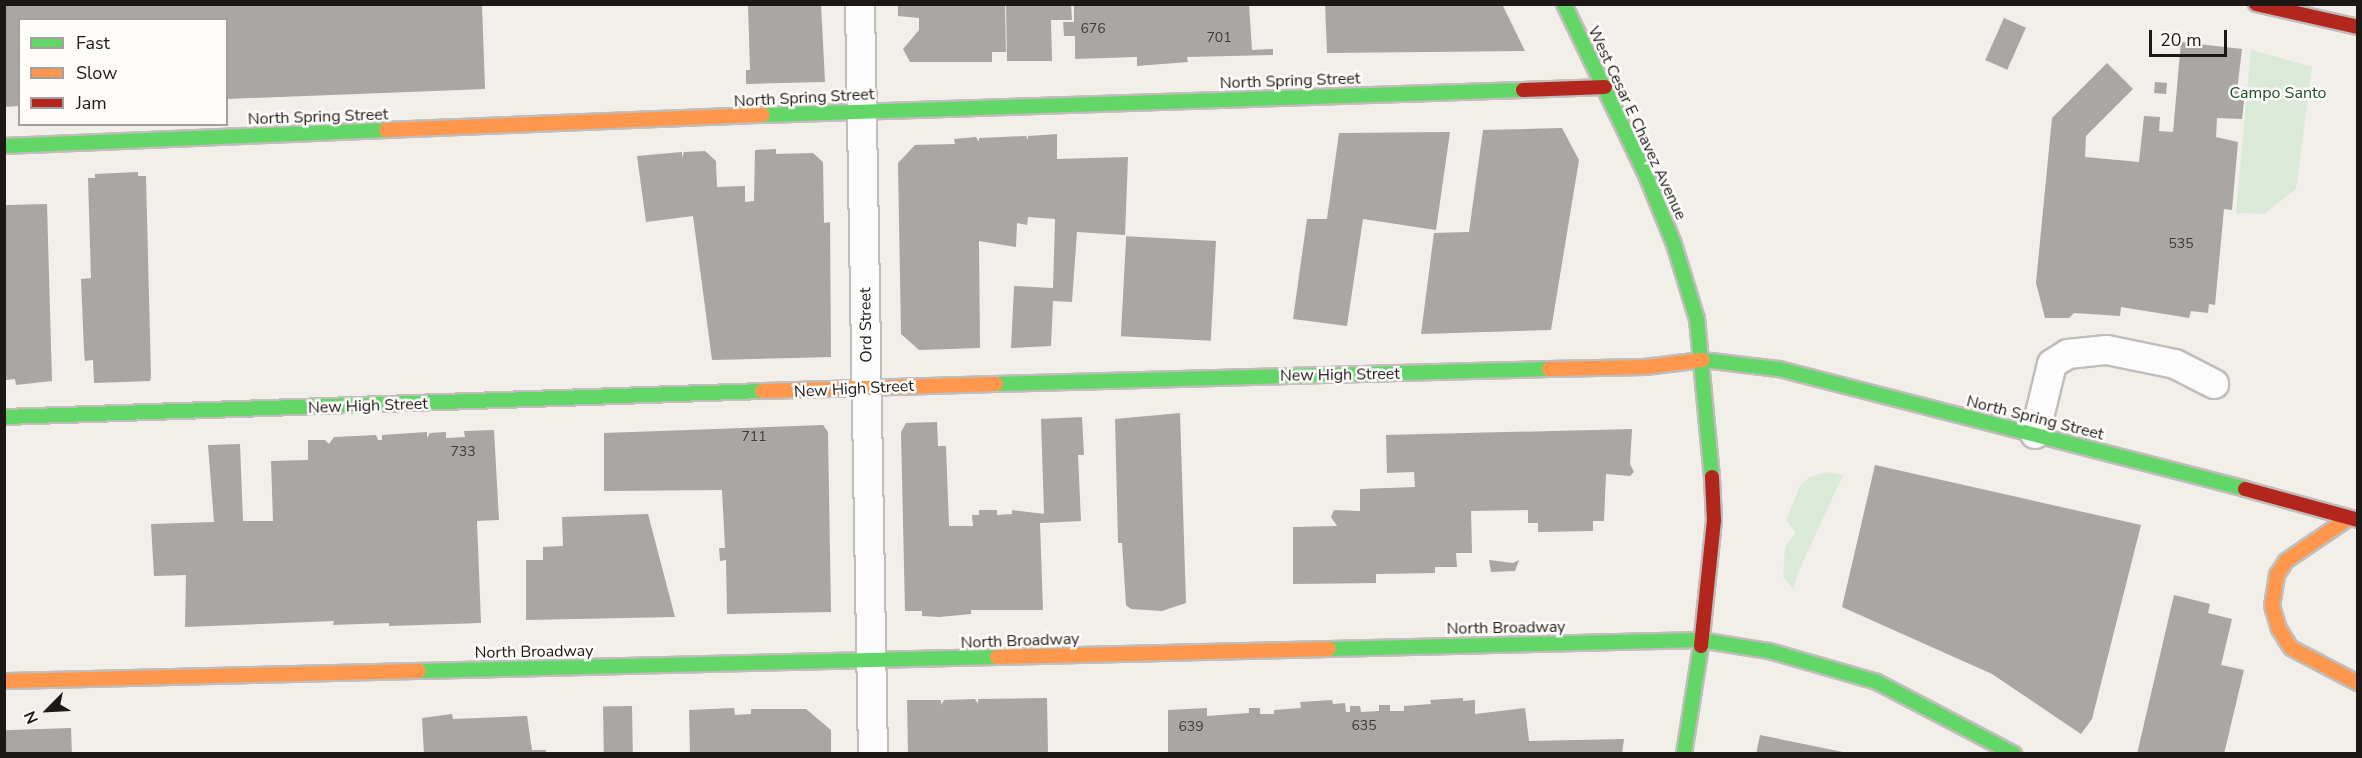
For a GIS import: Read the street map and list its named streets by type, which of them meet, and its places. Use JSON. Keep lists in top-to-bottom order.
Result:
{
  "streets": {
    "main road": [
      "North Spring Street",
      "West Cesar E Chavez Avenue",
      "New High Street",
      "North Broadway"
    ],
    "street": ["Ord Street"]
  },
  "crossings": [
    ["North Spring Street", "West Cesar E Chavez Avenue"],
    ["North Spring Street", "Ord Street"],
    ["North Spring Street", "New High Street"],
    ["West Cesar E Chavez Avenue", "New High Street"],
    ["West Cesar E Chavez Avenue", "North Broadway"],
    ["Ord Street", "New High Street"],
    ["Ord Street", "North Broadway"]
  ],
  "parks": ["Campo Santo"],
  "house_numbers": [
    "676",
    "701",
    "535",
    "711",
    "733",
    "635",
    "639"
  ],
  "legend": ["Fast", "Slow", "Jam"],
  "scale_bar": "20 m",
  "north": "bottom left"
}
